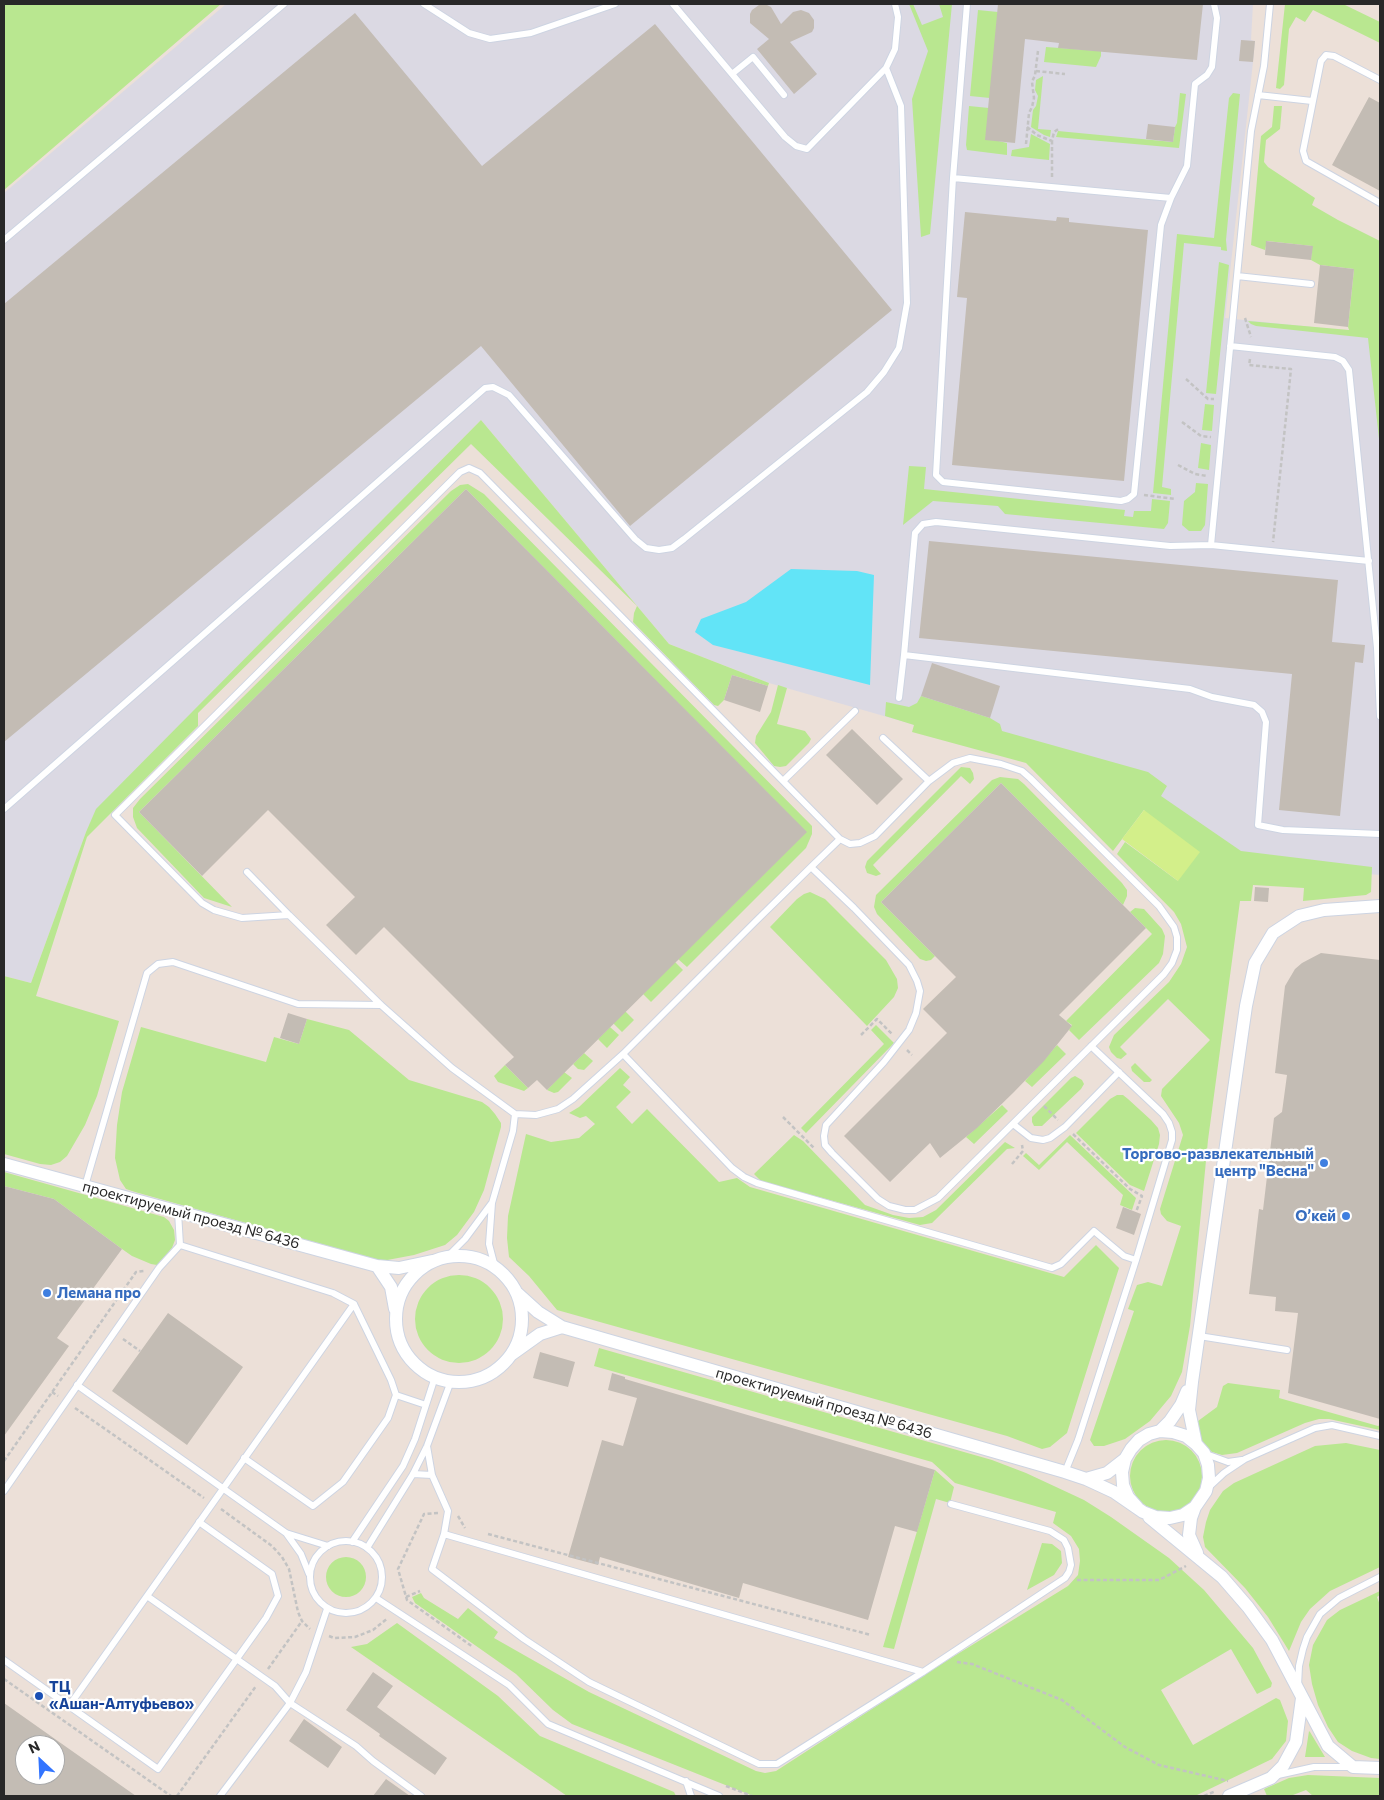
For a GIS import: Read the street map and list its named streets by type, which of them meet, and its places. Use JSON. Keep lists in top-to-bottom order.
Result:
{
  "streets": {
    "street": ["проектируемый проезд № 6436"]
  },
  "places": [
    "Торгово-развлекательный центр \"Весна\"",
    "О’кей",
    "Лемана про",
    "ТЦ «Ашан-Алтуфьево»"
  ],
  "north": "top left"
}
